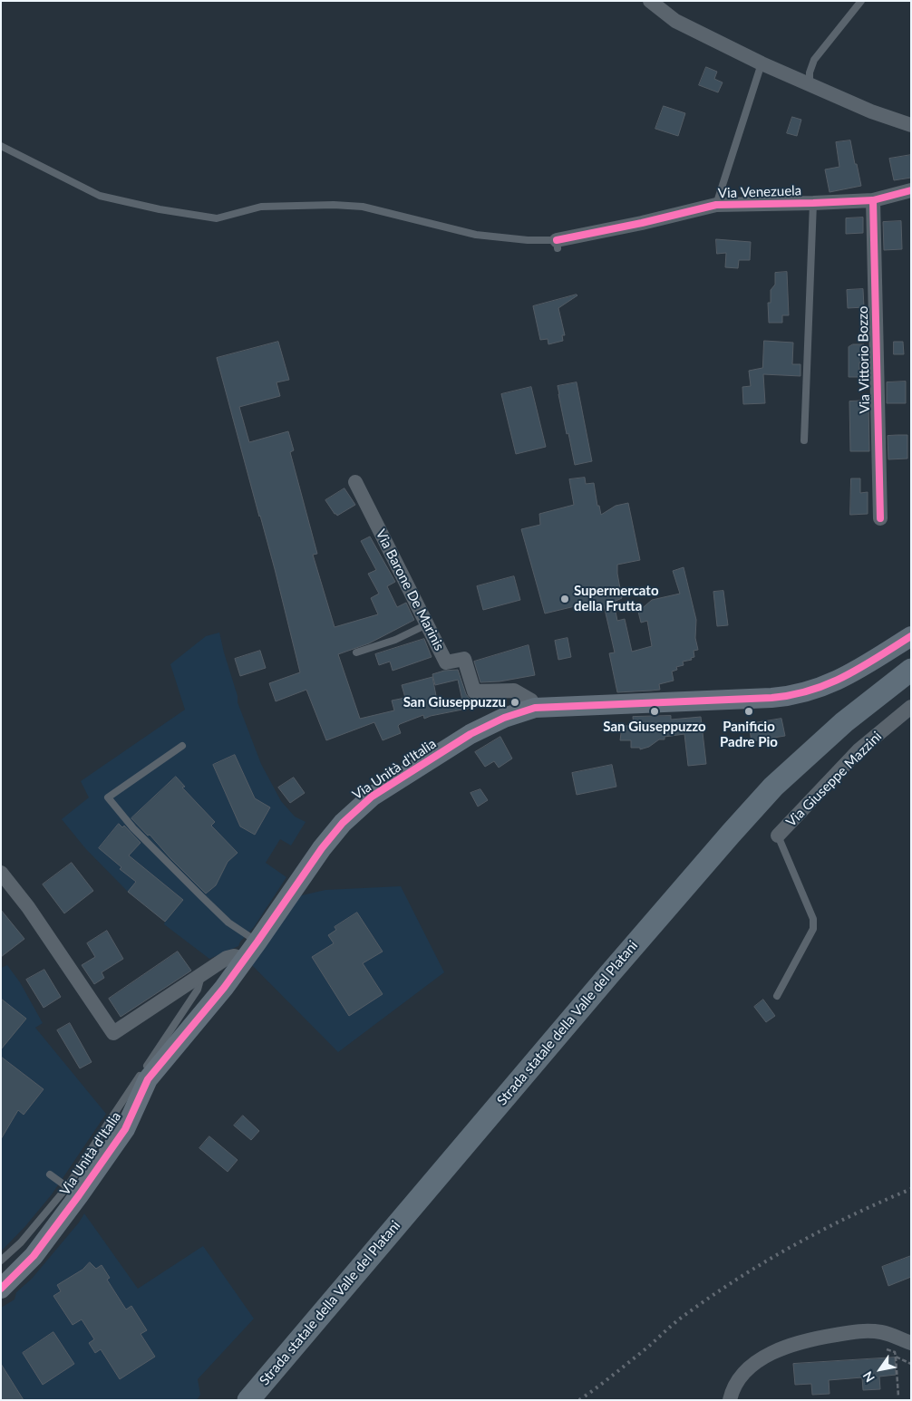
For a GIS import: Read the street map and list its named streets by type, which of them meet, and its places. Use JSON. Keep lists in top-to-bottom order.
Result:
{
  "streets": {
    "main road": ["Strada statale della Valle del Platani"],
    "street": [
      "Via Venezuela",
      "Via Vittorio Bozzo",
      "Via Barone De Marinis",
      "Via Unità d'Italia",
      "Via Giuseppe Mazzini"
    ]
  },
  "crossings": [
    ["Via Venezuela", "Via Vittorio Bozzo"],
    ["Via Barone De Marinis", "Via Unità d'Italia"]
  ],
  "places": [
    "Supermercato della Frutta",
    "San Giuseppuzzu",
    "San Giuseppuzzo",
    "Panificio Padre Pio"
  ],
  "north": "bottom left"
}
